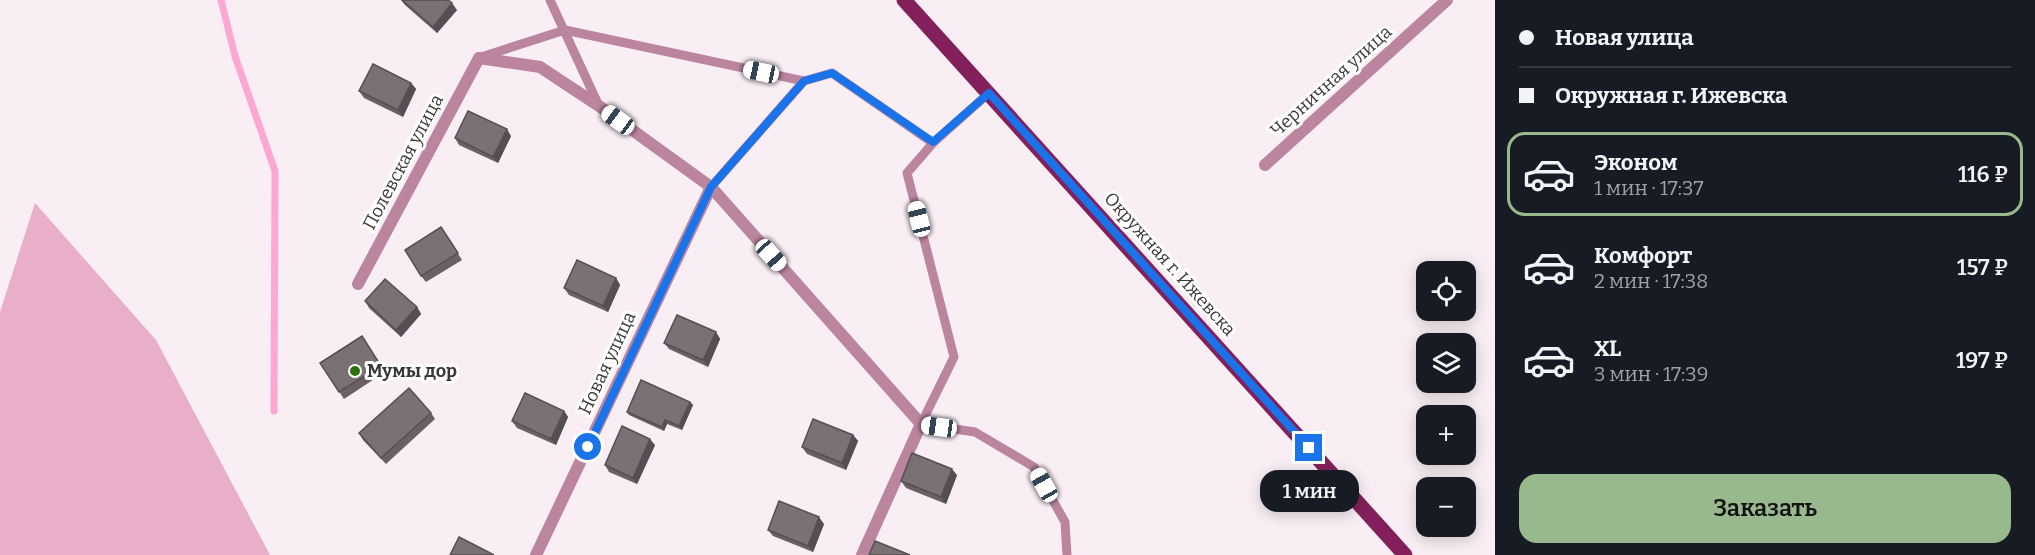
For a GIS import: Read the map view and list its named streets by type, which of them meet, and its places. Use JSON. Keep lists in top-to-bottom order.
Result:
{
  "streets": {
    "main road": ["Окружная г. Ижевска"],
    "street": ["Черничная улица", "Полевская улица", "Новая улица"]
  },
  "places": ["Мумы дор"],
  "page": {
    "banner": ["Новая улица", "Окружная г. Ижевска"],
    "list": [
      {
        "name": "Эконом",
        "note": "1 мин · 17:37",
        "value": "116 ₽"
      },
      {
        "name": "Комфорт",
        "note": "2 мин · 17:38",
        "value": "157 ₽"
      },
      {
        "name": "XL",
        "note": "3 мин · 17:39",
        "value": "197 ₽"
      }
    ],
    "map_buttons": ["+", "−"],
    "buttons": "Заказать",
    "bubble": "1 мин"
  }
}
